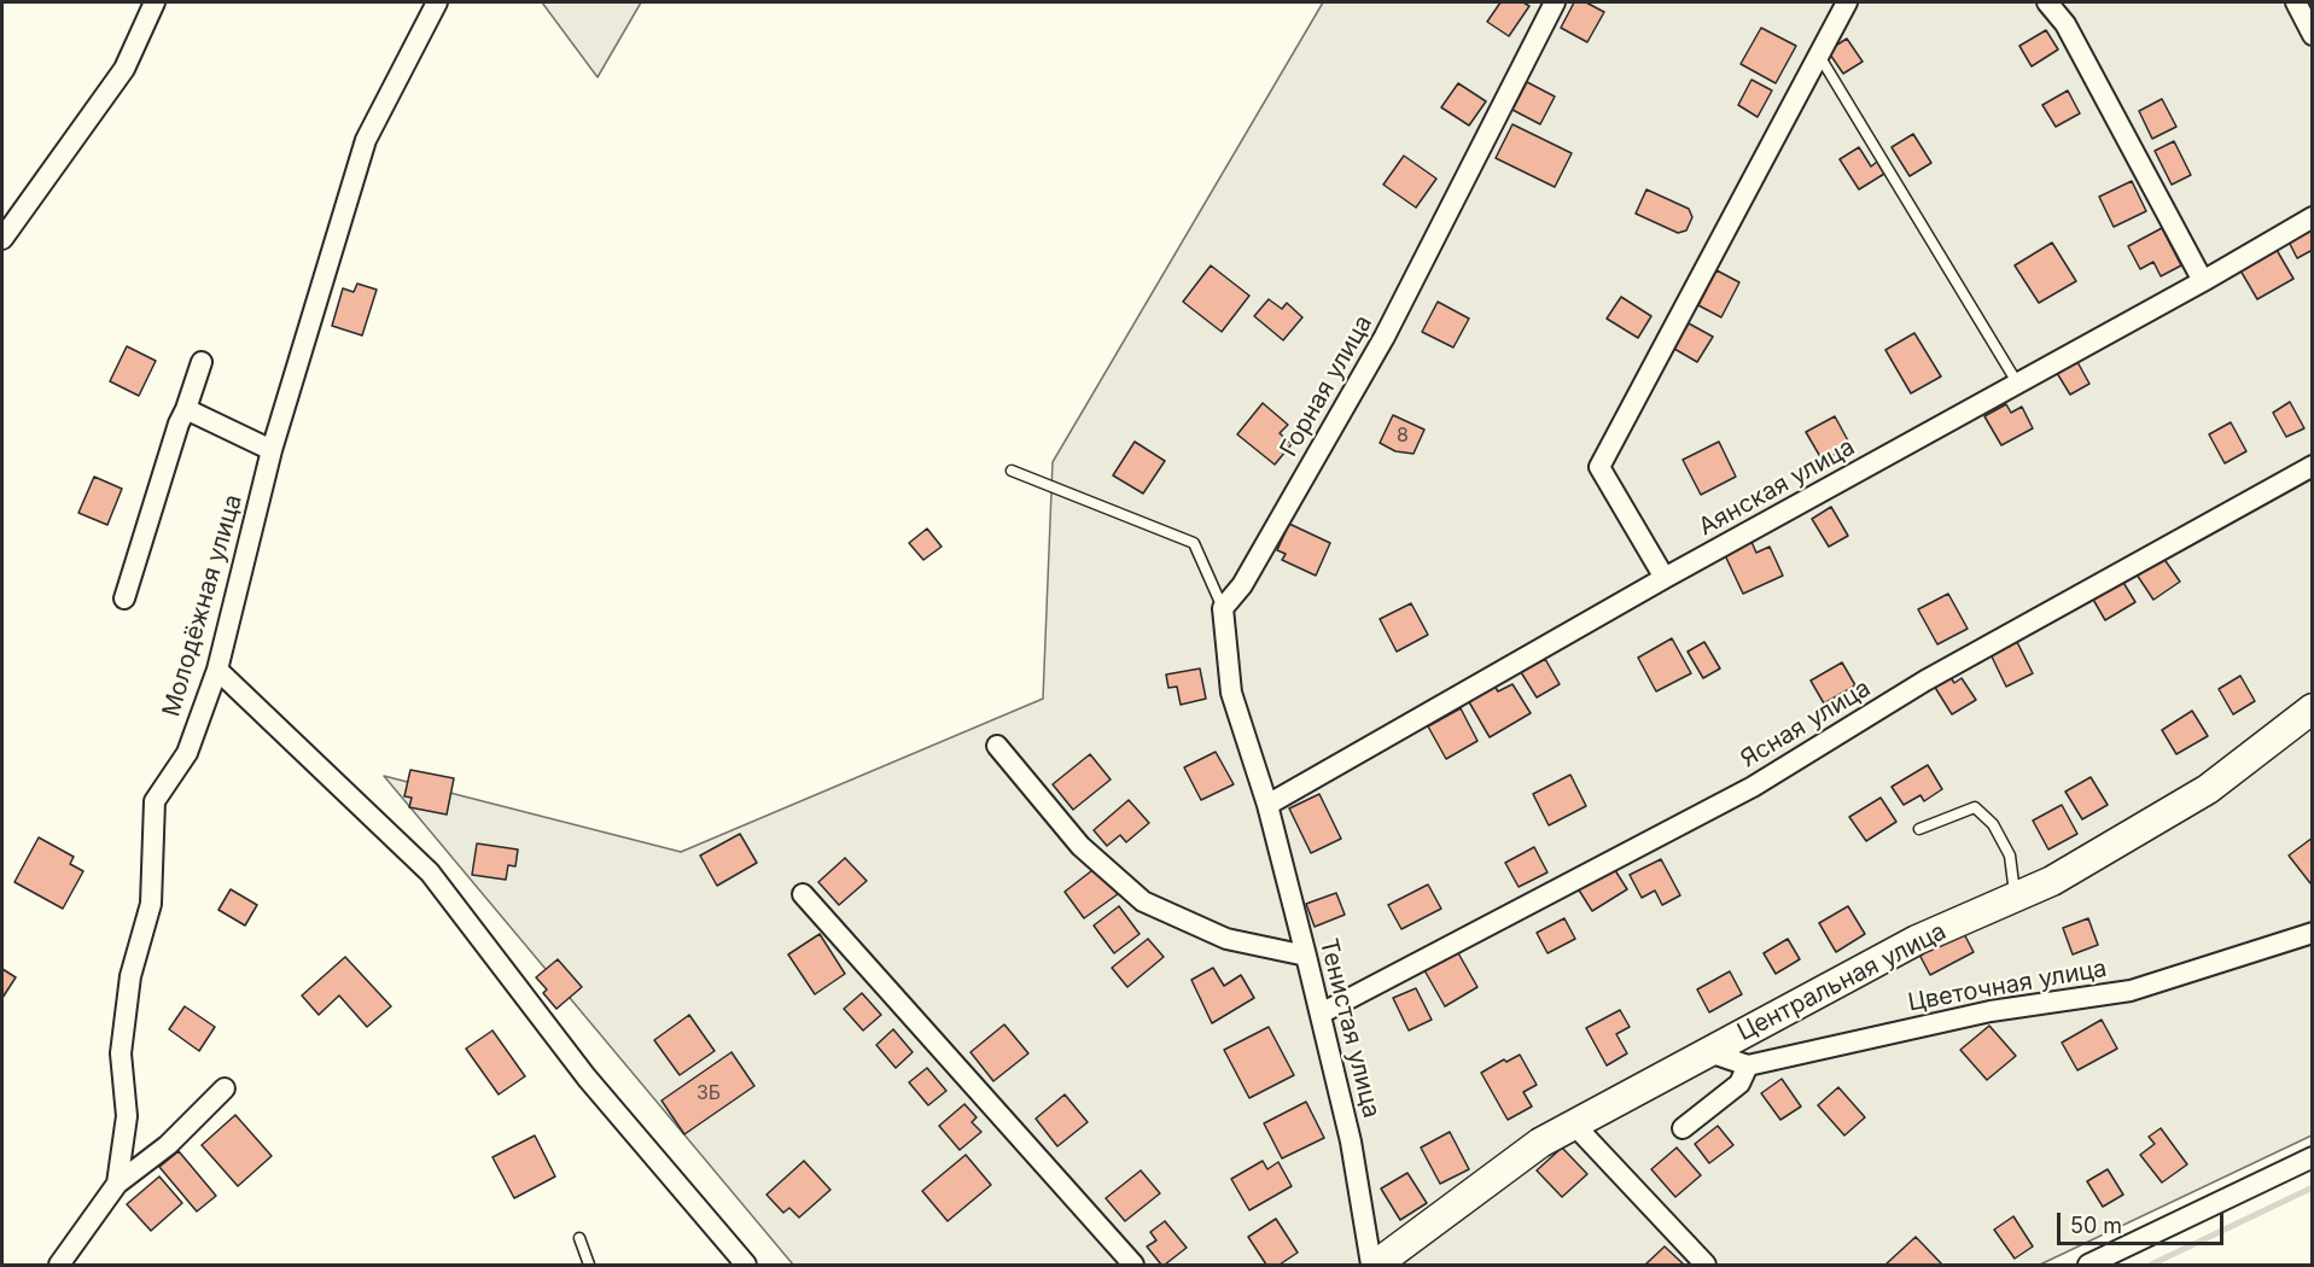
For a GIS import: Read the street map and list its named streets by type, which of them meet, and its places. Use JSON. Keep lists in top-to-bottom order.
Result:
{
  "streets": {
    "main road": ["Центральная улица"],
    "street": [
      "Горная улица",
      "Аянская улица",
      "Молодёжная улица",
      "Ясная улица",
      "Цветочная улица",
      "Тенистая улица"
    ]
  },
  "crossings": [
    ["Аянская улица", "Тенистая улица"],
    ["Ясная улица", "Тенистая улица"],
    ["Центральная улица", "Тенистая улица"]
  ],
  "house_numbers": ["8", "3Б"],
  "scale_bar": "50 m"
}
